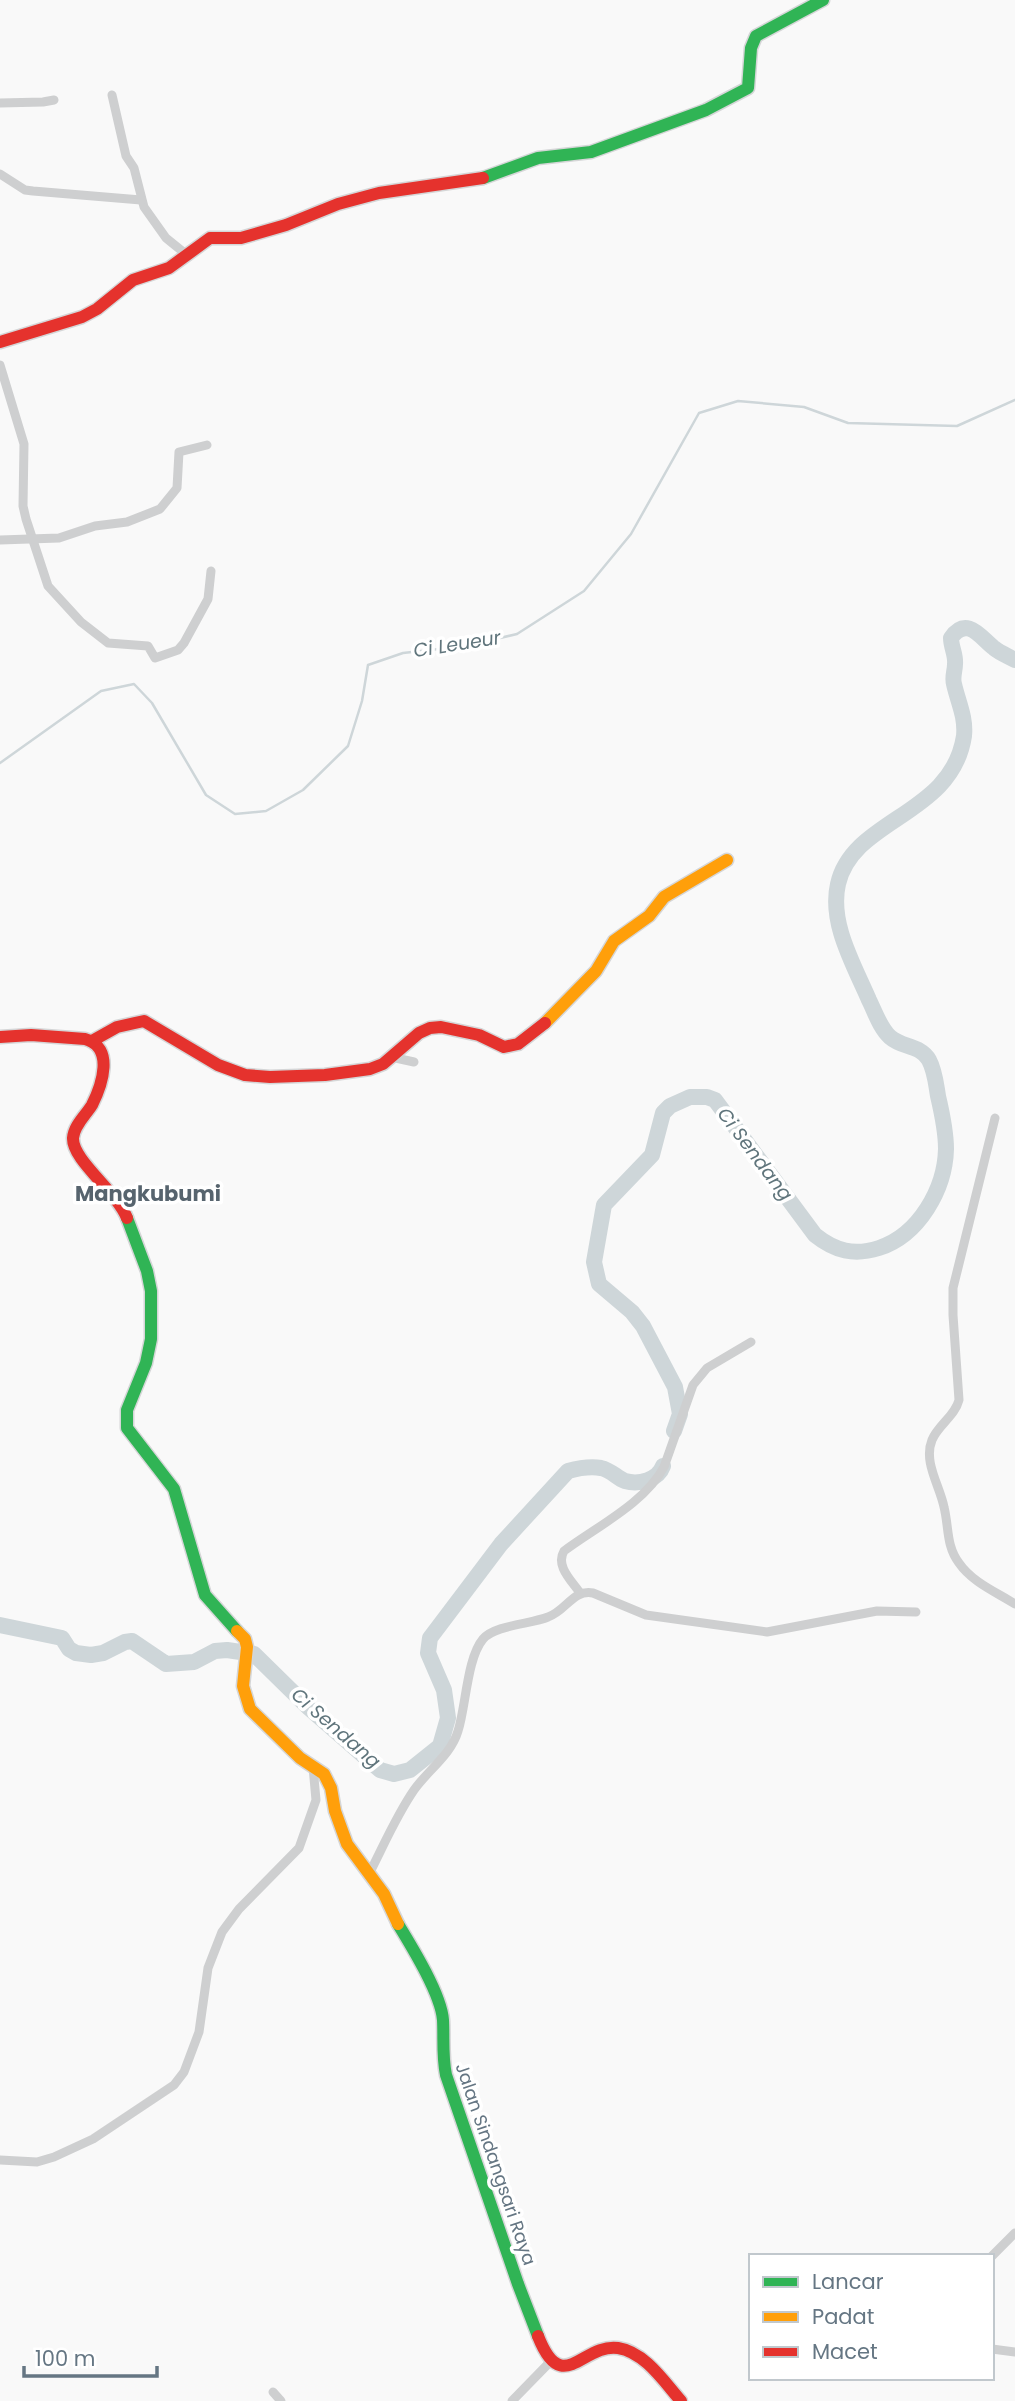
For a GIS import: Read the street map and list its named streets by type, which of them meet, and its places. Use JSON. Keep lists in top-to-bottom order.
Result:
{
  "streets": {
    "street": ["Jalan Sindangsari Raya"]
  },
  "districts": ["Mangkubumi"],
  "water": ["Ci Leueur", "Ci Sendang"],
  "legend": ["Lancar", "Padat", "Macet"],
  "scale_bar": "100 m"
}
